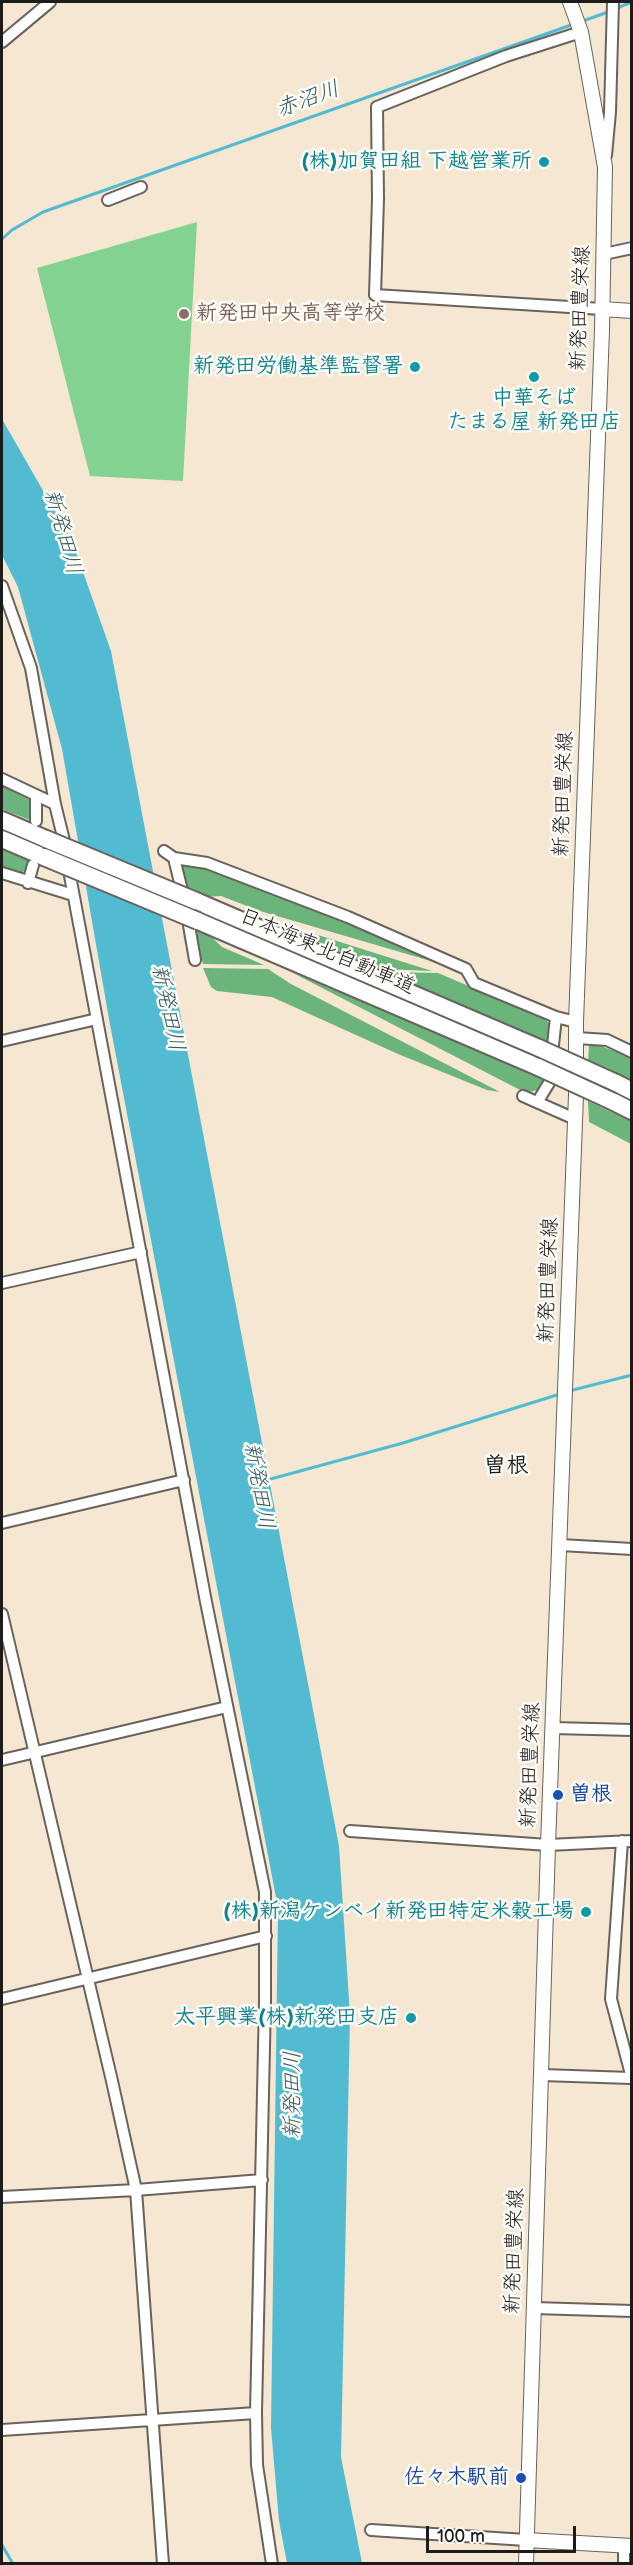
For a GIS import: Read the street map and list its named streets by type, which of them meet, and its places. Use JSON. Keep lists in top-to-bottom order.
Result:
{
  "streets": {
    "highway": ["日本海東北自動車道"],
    "main road": ["新発田豊栄線"]
  },
  "districts": ["曽根"],
  "water": ["赤沼川", "新発田川"],
  "places": [
    "(株)加賀田組 下越営業所",
    "新発田中央高等学校",
    "新発田労働基準監督署",
    "中華そば たまる屋 新発田店",
    "曽根",
    "(株)新潟ケンベイ新発田特定米穀工場",
    "太平興業(株)新発田支店",
    "佐々木駅前"
  ],
  "scale_bar": "100 m"
}
